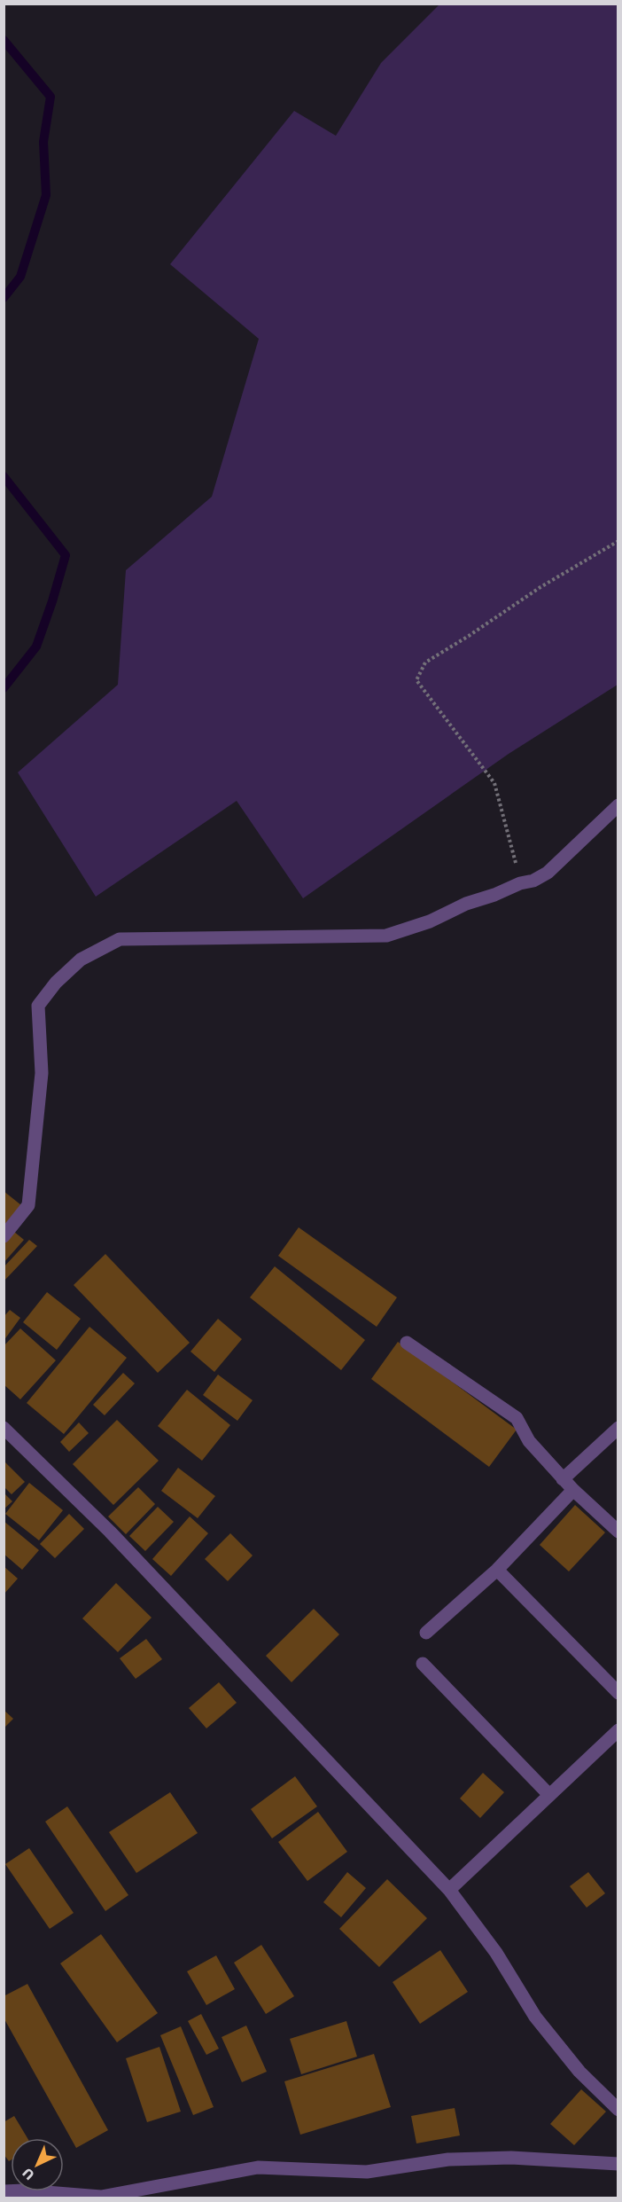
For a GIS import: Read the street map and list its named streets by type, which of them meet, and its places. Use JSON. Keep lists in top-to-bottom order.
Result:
{
  "north": "bottom left"
}
